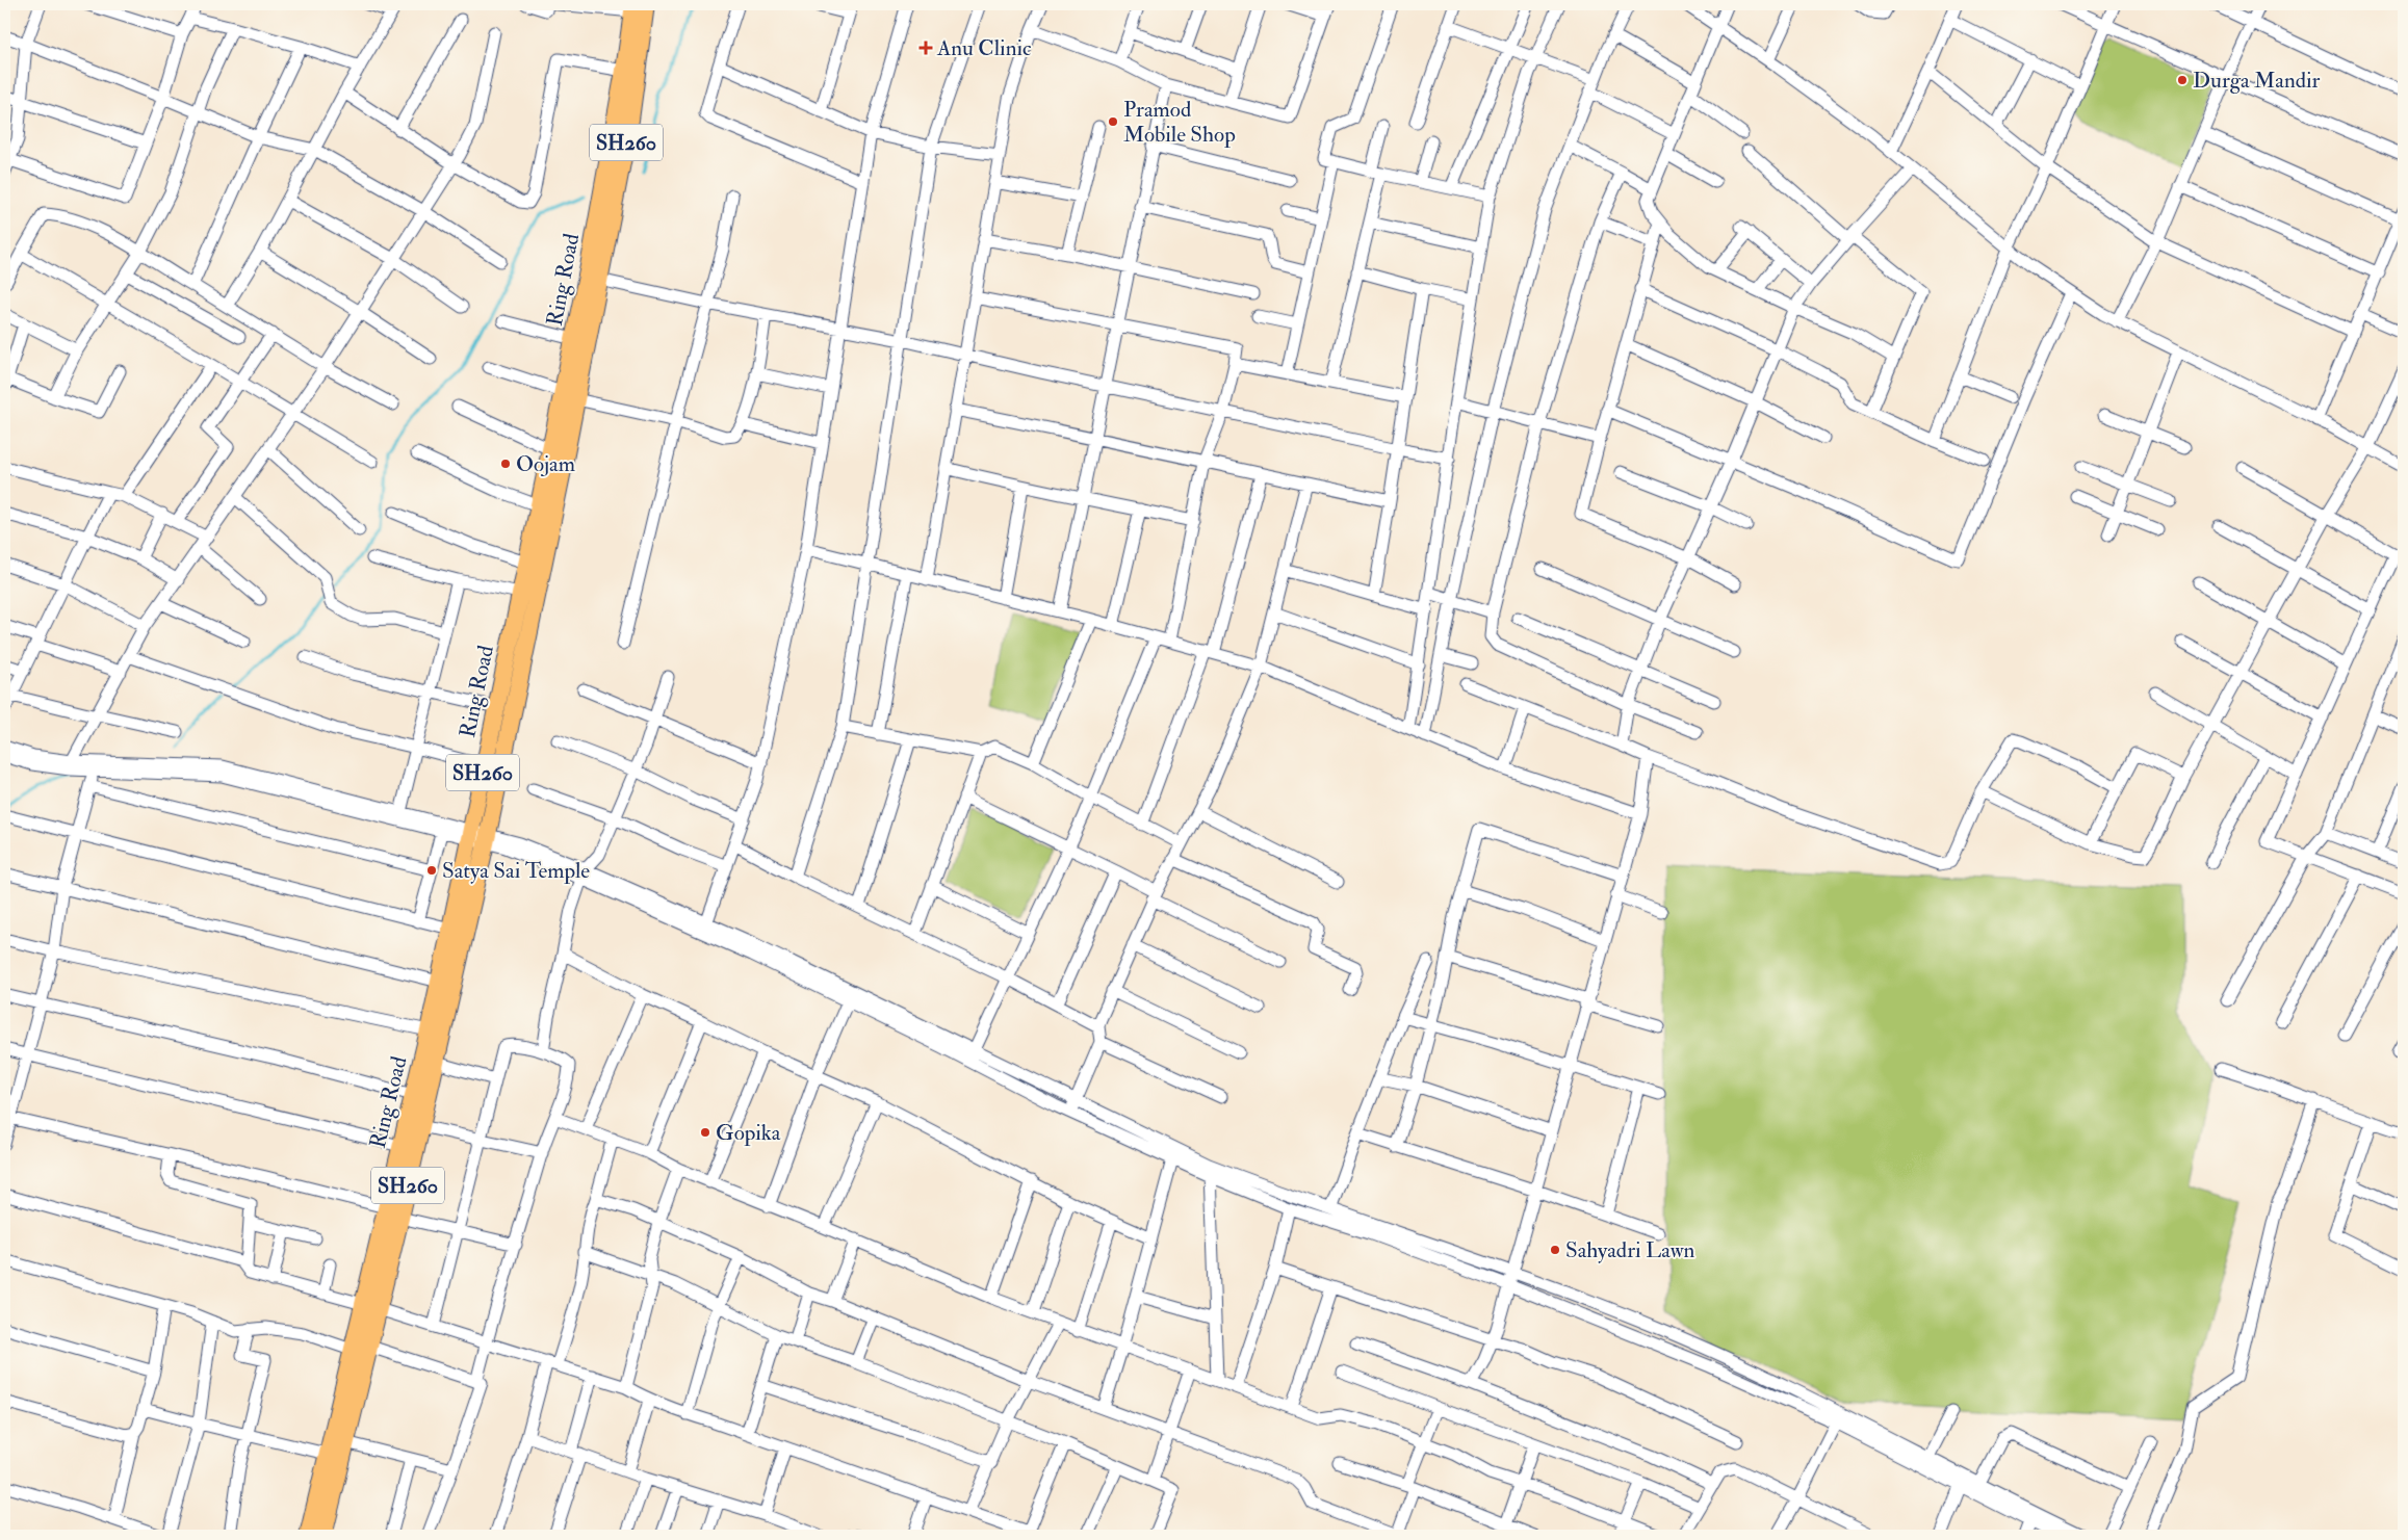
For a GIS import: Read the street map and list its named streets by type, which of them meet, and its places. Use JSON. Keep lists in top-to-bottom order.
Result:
{
  "streets": {
    "highway": ["SH260", "Ring Road"]
  },
  "places": {
    "health": ["Anu Clinic"],
    "other": [
      "Durga Mandir",
      "Pramod Mobile Shop",
      "Oojam",
      "Satya Sai Temple",
      "Gopika",
      "Sahyadri Lawn"
    ]
  }
}
